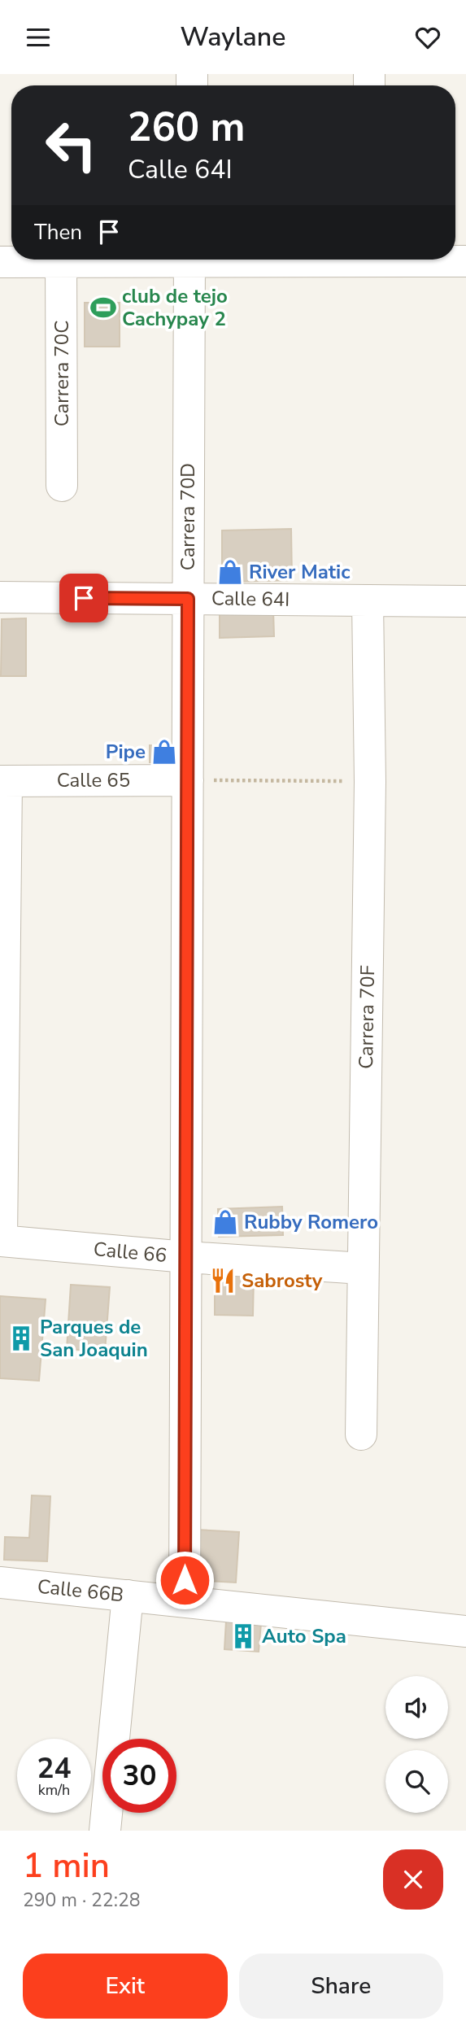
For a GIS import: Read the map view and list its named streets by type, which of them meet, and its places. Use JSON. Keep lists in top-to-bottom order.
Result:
{
  "streets": {
    "street": [
      "Carrera 70C",
      "Carrera 70D",
      "Calle 64I",
      "Calle 65",
      "Carrera 70F",
      "Calle 66",
      "Calle 66B"
    ]
  },
  "crossings": [
    ["Carrera 70D", "Calle 64I"],
    ["Carrera 70D", "Calle 65"],
    ["Carrera 70D", "Calle 66"],
    ["Carrera 70D", "Calle 66B"],
    ["Calle 64I", "Carrera 70F"],
    ["Carrera 70F", "Calle 66"]
  ],
  "places": {
    "sports": ["club de tejo Cachypay 2"],
    "shop": ["River Matic", "Pipe", "Rubby Romero"],
    "restaurant": ["Sabrosty"],
    "building": ["Parques de San Joaquin", "Auto Spa"]
  },
  "page": {
    "header": "Waylane",
    "turn": ["260 m", "Calle 64I"],
    "then": "Then",
    "speed": "24 km/h",
    "limit": "30",
    "heading": ["1 min", "290 m · 22:28"],
    "buttons": ["Exit", "Share"]
  }
}
